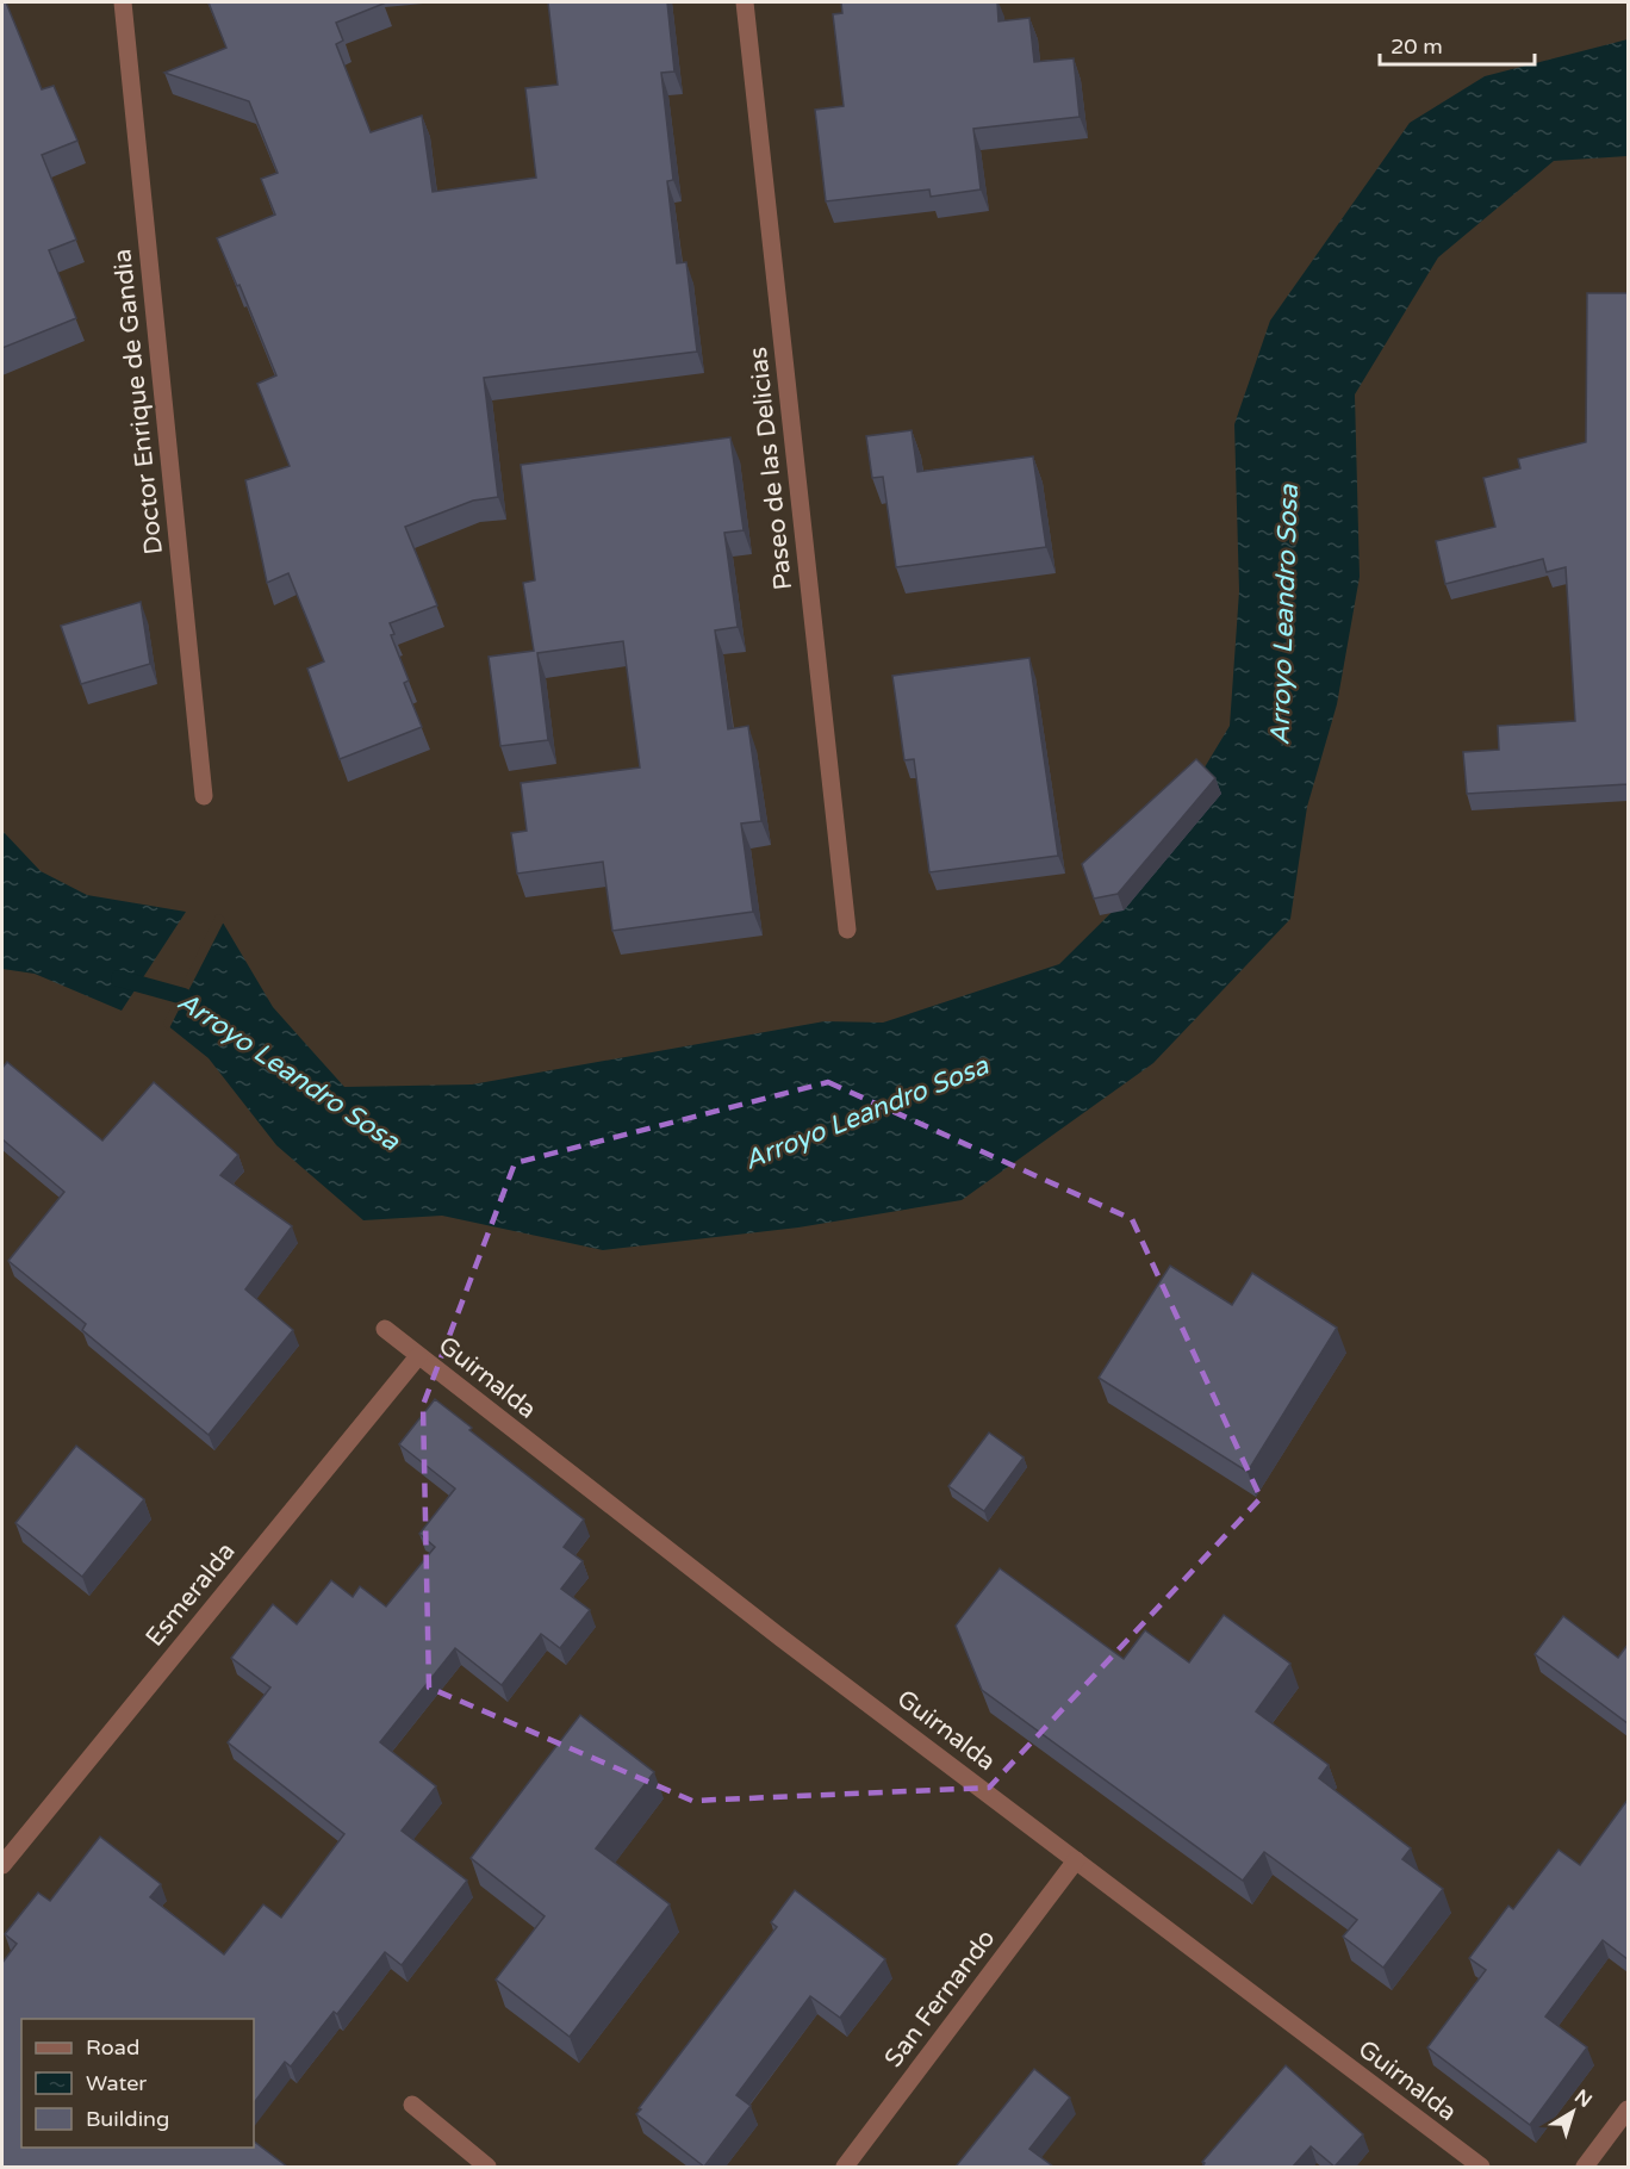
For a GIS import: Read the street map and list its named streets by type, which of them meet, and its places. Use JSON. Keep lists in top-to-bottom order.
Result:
{
  "streets": {
    "street": [
      "Doctor Enrique de Gandia",
      "Paseo de las Delicias",
      "Guirnalda",
      "Esmeralda",
      "San Fernando"
    ]
  },
  "crossings": [
    ["Guirnalda", "Esmeralda"],
    ["Guirnalda", "San Fernando"]
  ],
  "water": ["Arroyo Leandro Sosa"],
  "legend": ["Road", "Water", "Building"],
  "scale_bar": "20 m",
  "north": "top right"
}
